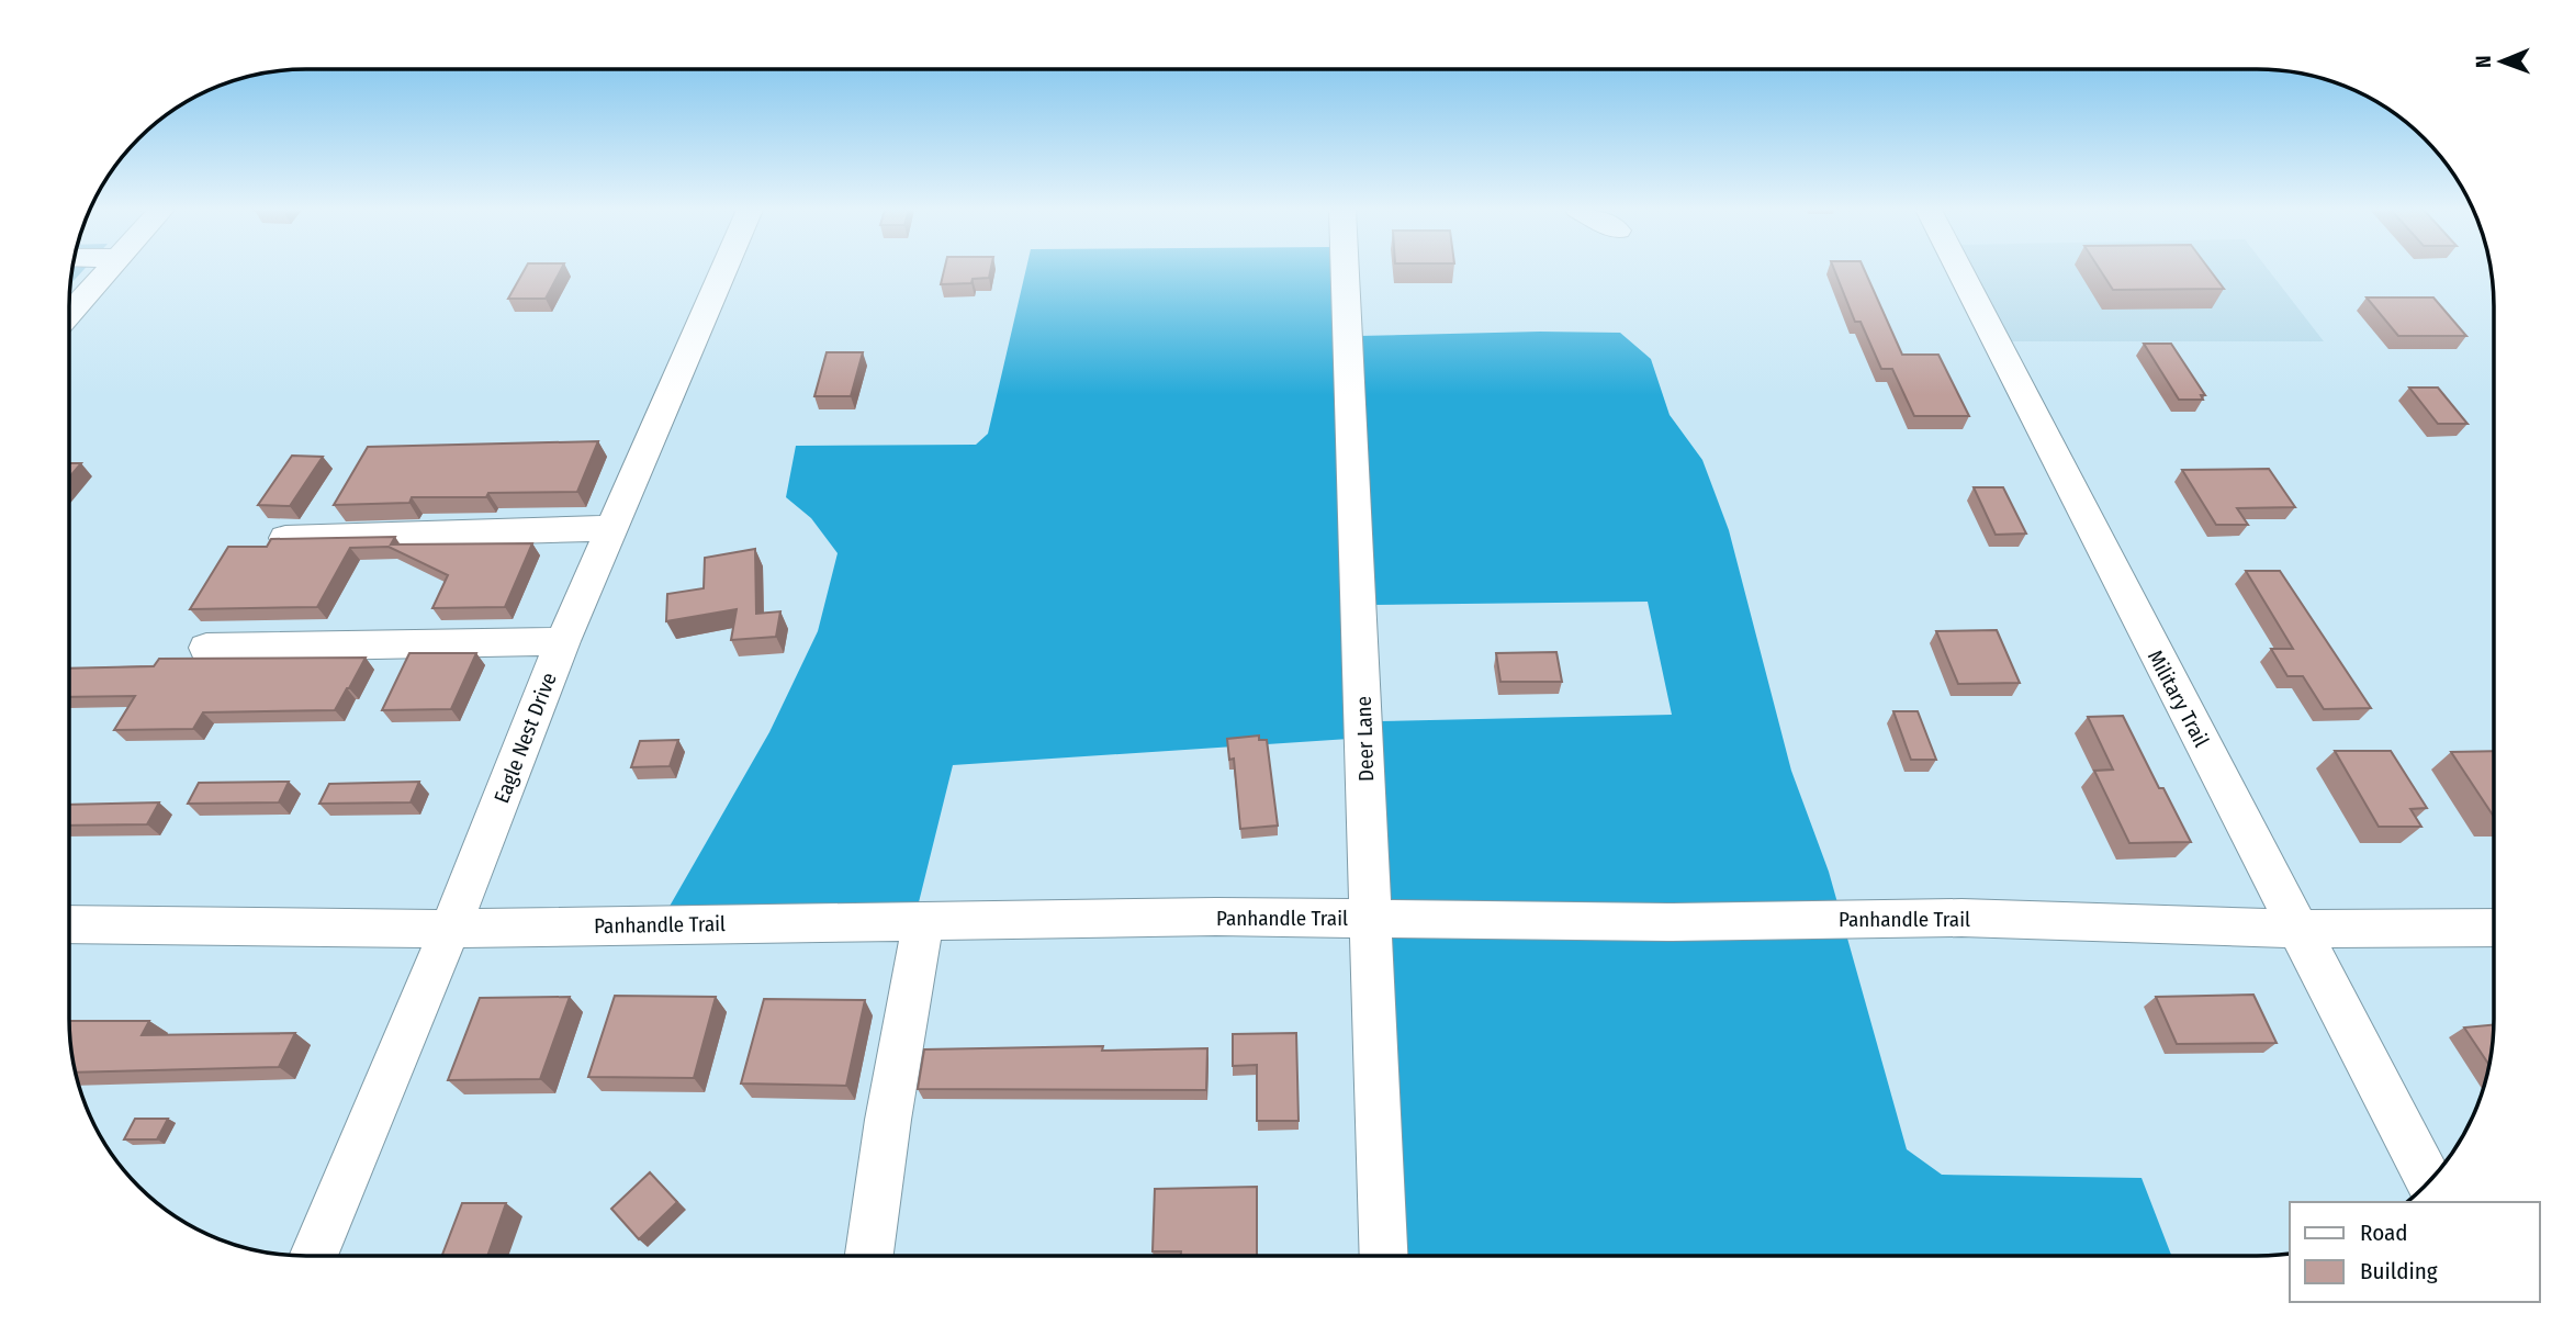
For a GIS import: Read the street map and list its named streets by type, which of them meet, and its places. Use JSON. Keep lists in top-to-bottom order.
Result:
{
  "streets": {
    "street": [
      "Military Trail",
      "Eagle Nest Drive",
      "Deer Lane",
      "Panhandle Trail"
    ]
  },
  "crossings": [
    ["Military Trail", "Panhandle Trail"],
    ["Eagle Nest Drive", "Panhandle Trail"],
    ["Deer Lane", "Panhandle Trail"]
  ],
  "legend": ["Road", "Building"],
  "north": "left"
}
